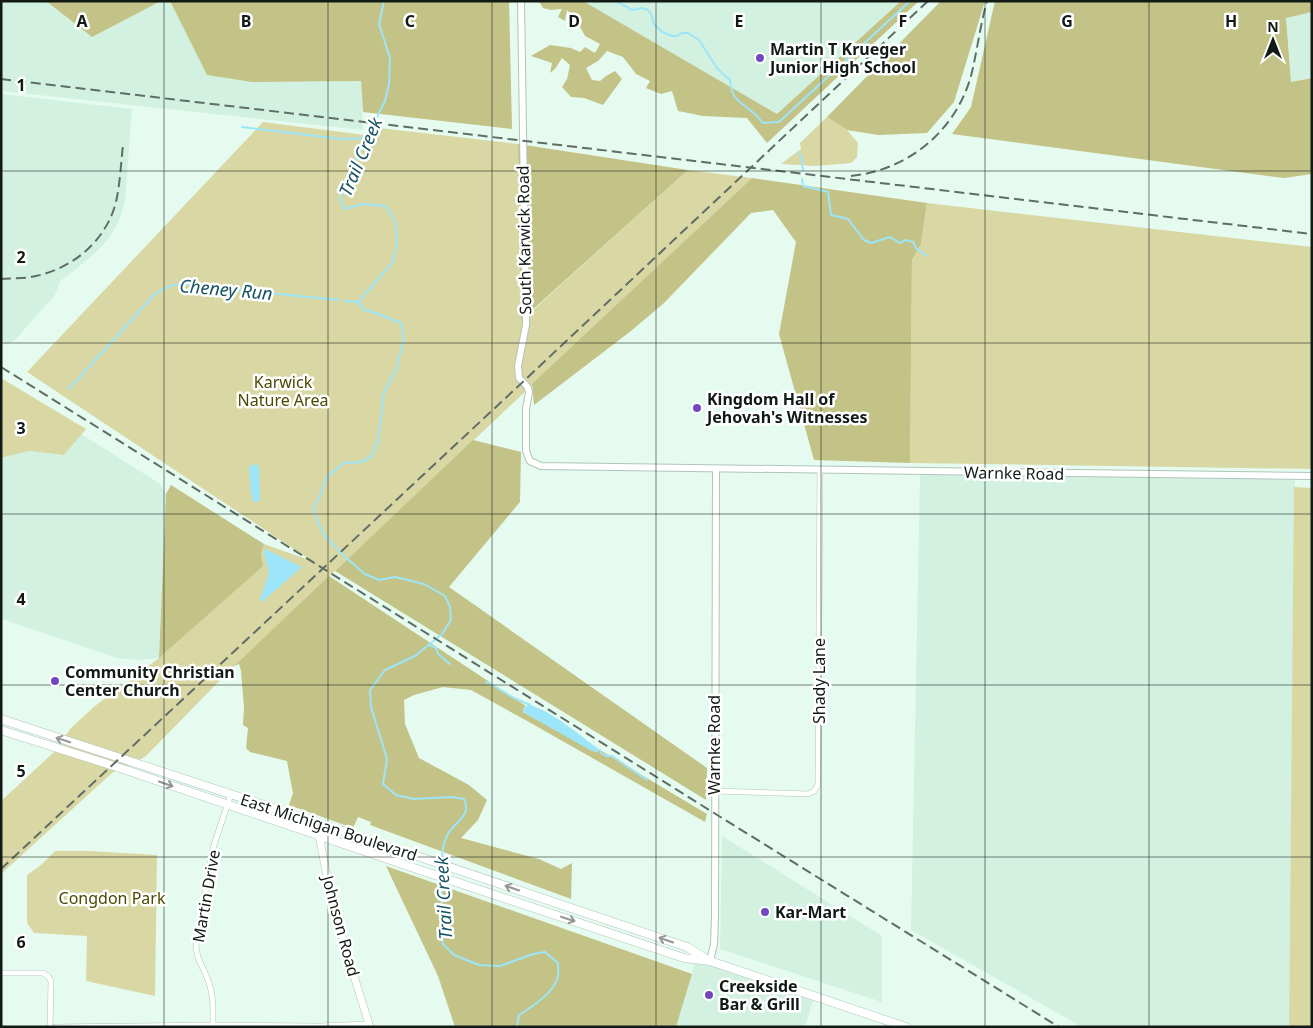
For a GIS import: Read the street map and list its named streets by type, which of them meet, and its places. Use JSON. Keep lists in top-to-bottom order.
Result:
{
  "streets": {
    "main road": ["East Michigan Boulevard", "Johnson Road"],
    "street": [
      "South Karwick Road",
      "Warnke Road",
      "Shady Lane",
      "Martin Drive"
    ]
  },
  "crossings": [
    ["South Karwick Road", "Warnke Road"],
    ["Warnke Road", "Shady Lane"],
    ["Warnke Road", "East Michigan Boulevard"],
    ["East Michigan Boulevard", "Martin Drive"],
    ["East Michigan Boulevard", "Johnson Road"]
  ],
  "water": ["Trail Creek", "Cheney Run"],
  "parks": ["Karwick Nature Area", "Congdon Park"],
  "places": [
    "Martin T Krueger Junior High School",
    "Kingdom Hall of Jehovah's Witnesses",
    "Community Christian Center Church",
    "Kar-Mart",
    "Creekside Bar & Grill"
  ],
  "north": "top",
  "grid": {
    "columns": [
      "A",
      "B",
      "C",
      "D",
      "E",
      "F",
      "G",
      "H"
    ],
    "rows": [
      "1",
      "2",
      "3",
      "4",
      "5",
      "6"
    ]
  }
}
